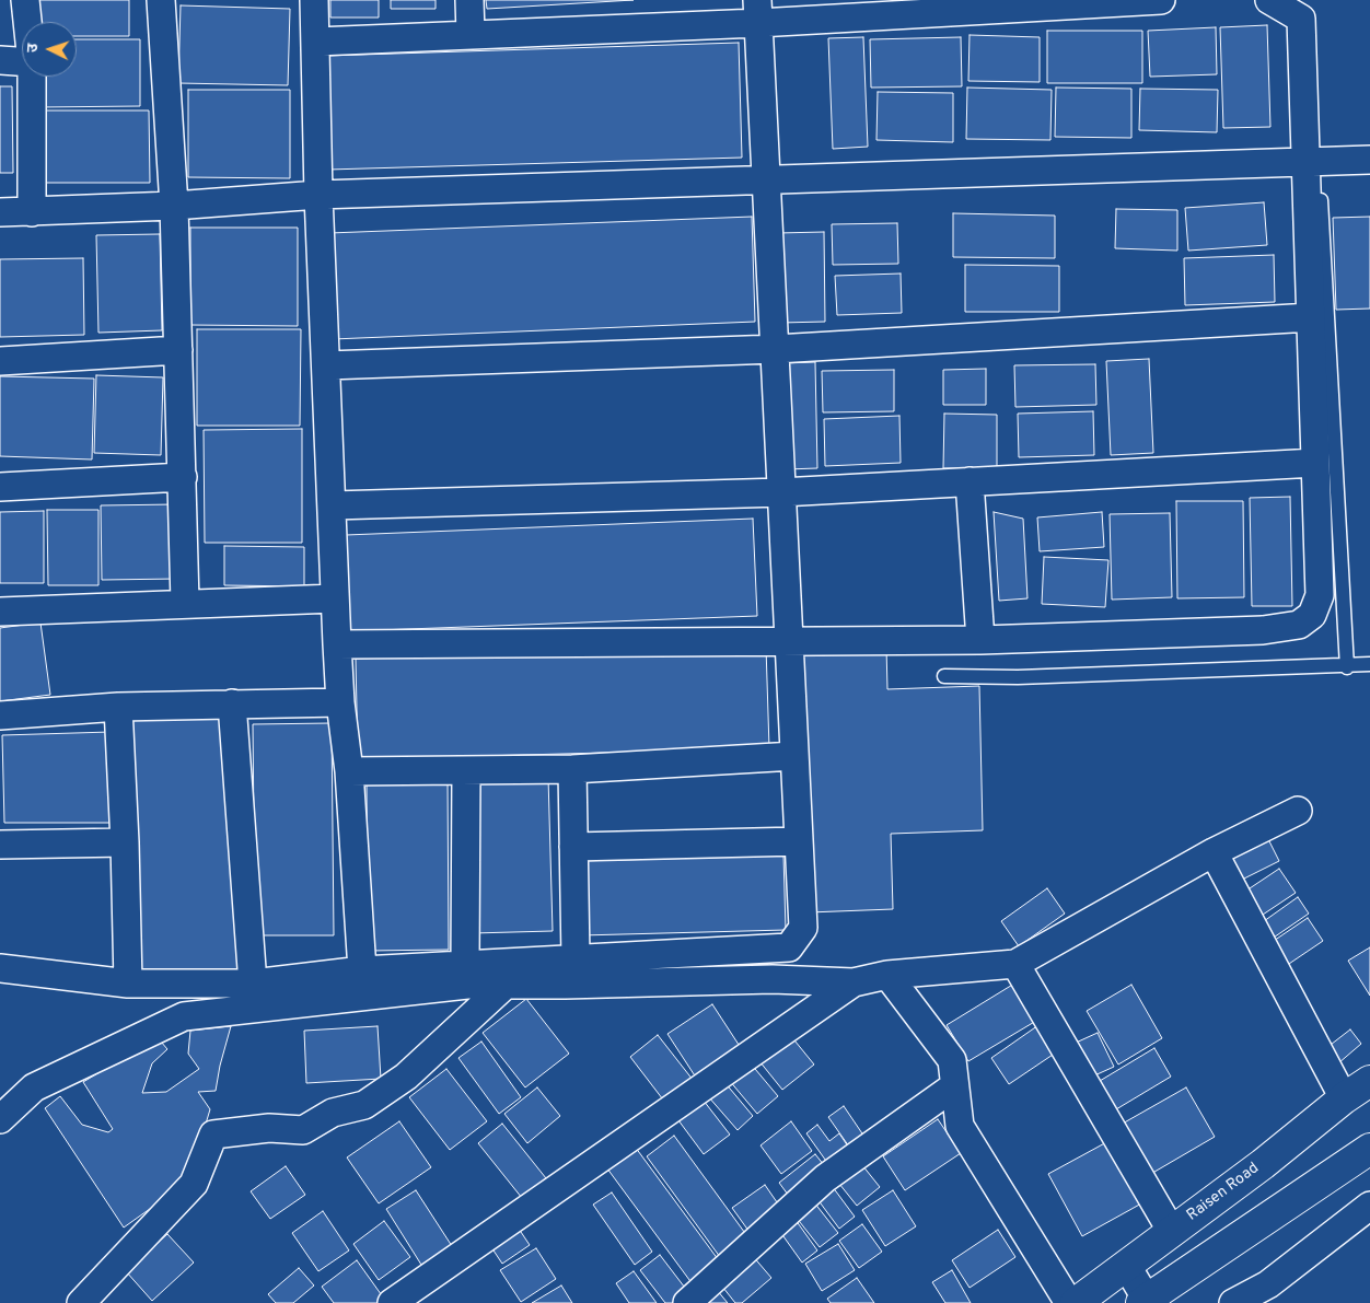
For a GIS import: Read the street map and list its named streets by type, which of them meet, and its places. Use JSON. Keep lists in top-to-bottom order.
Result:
{
  "streets": {
    "main road": ["Raisen Road"]
  },
  "north": "left"
}
